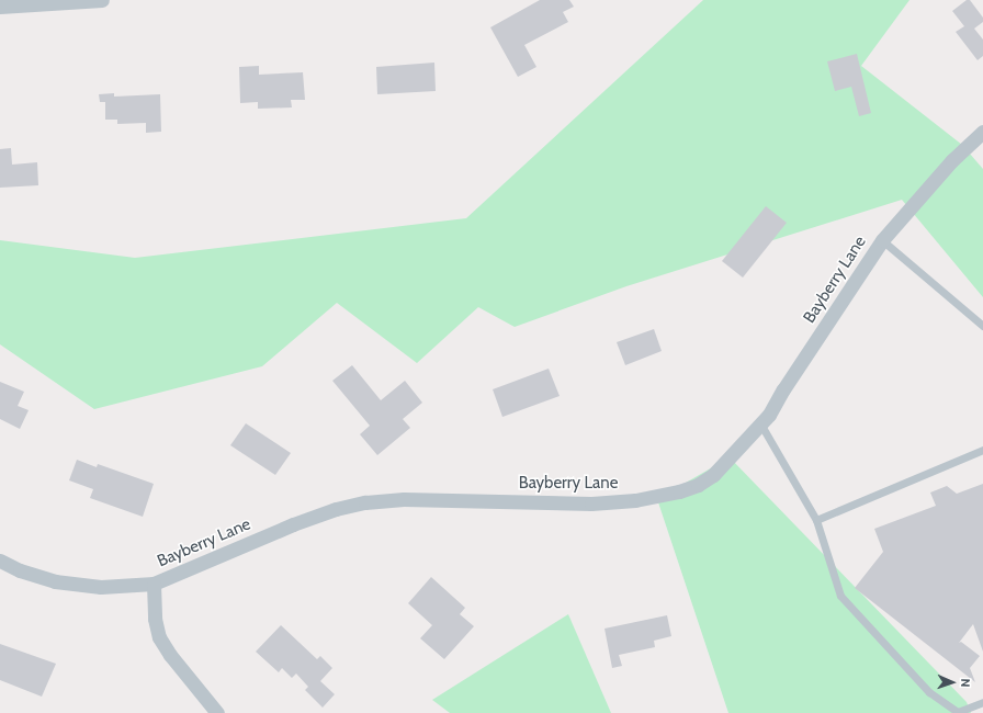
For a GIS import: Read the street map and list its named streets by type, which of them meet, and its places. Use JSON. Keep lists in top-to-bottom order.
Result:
{
  "streets": {
    "street": ["Bayberry Lane"]
  },
  "north": "right"
}
